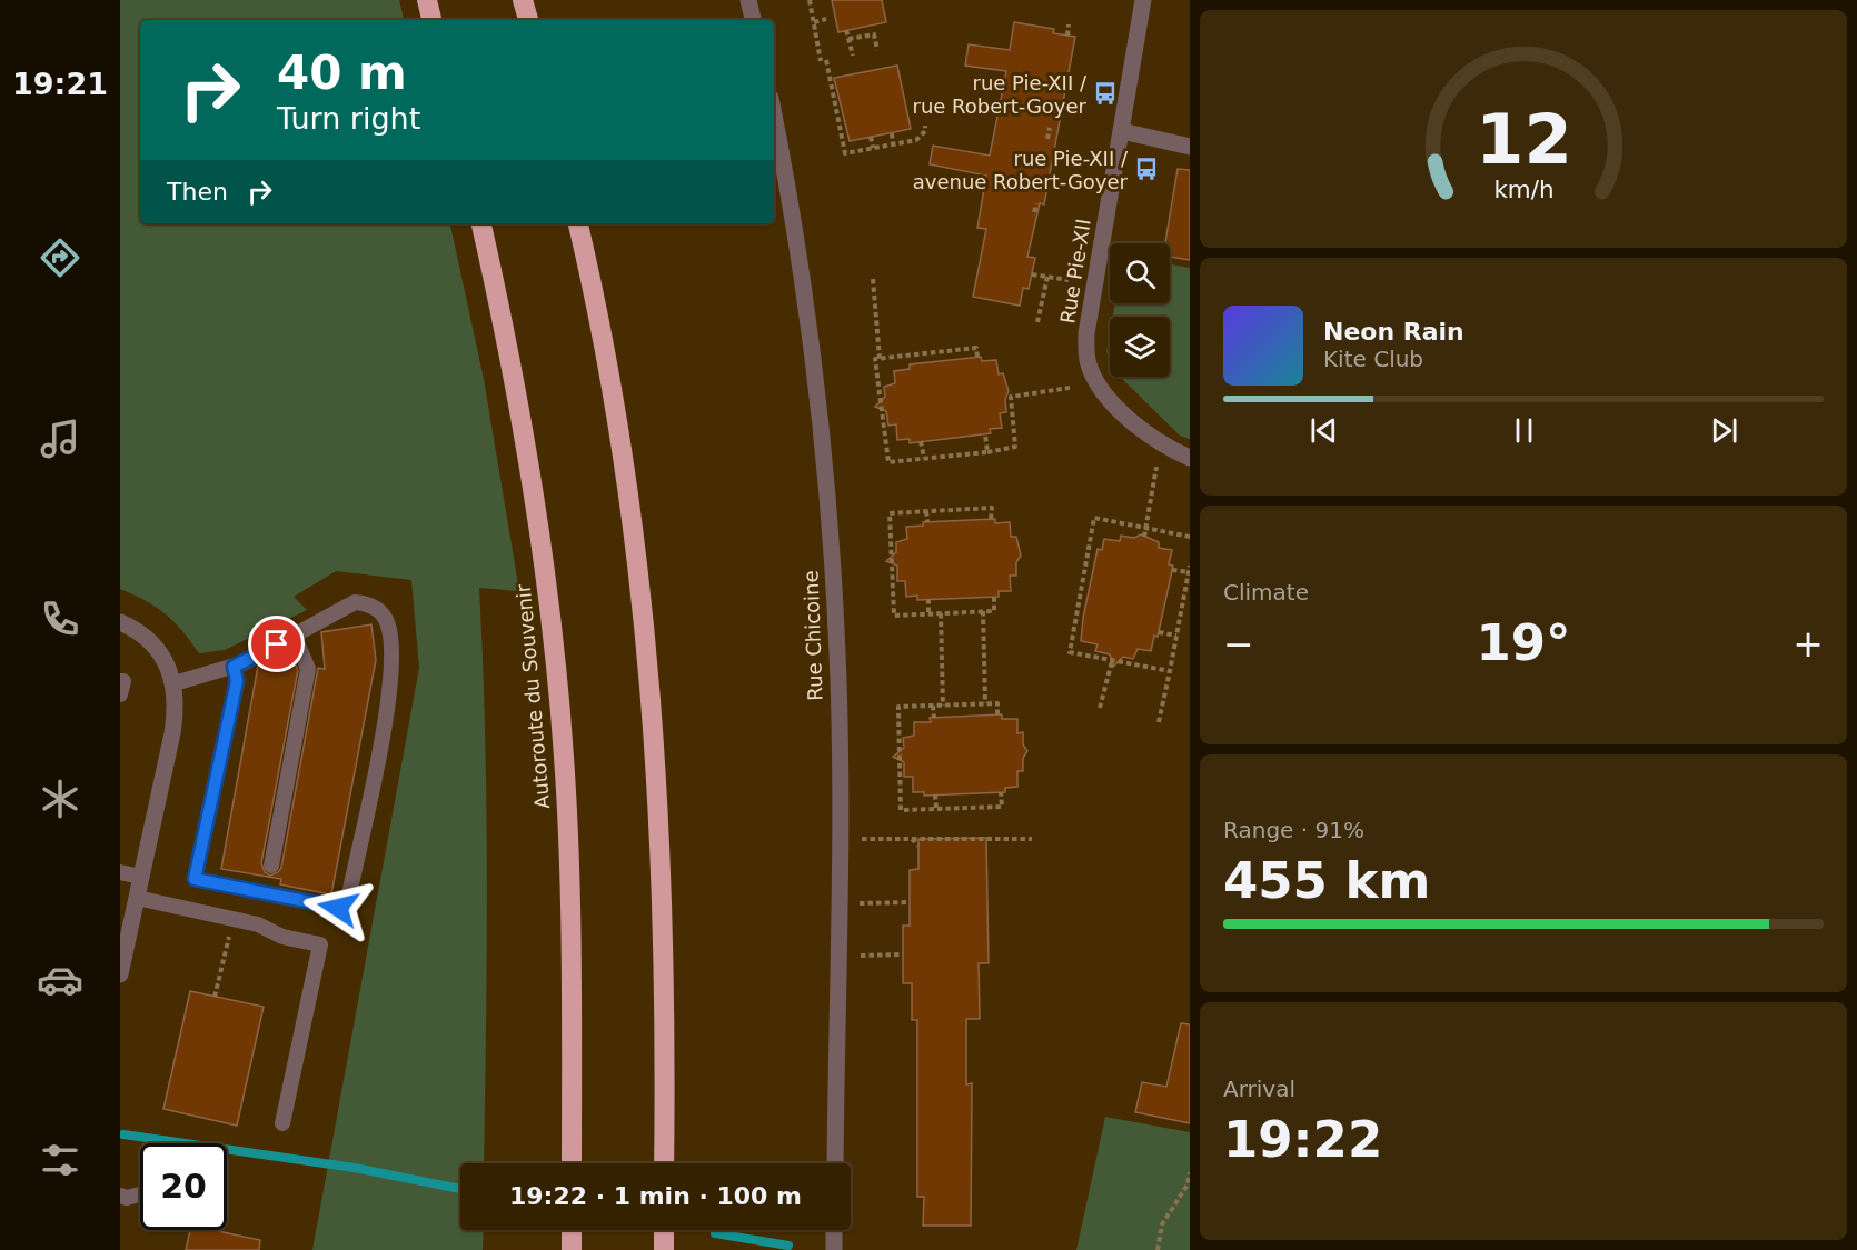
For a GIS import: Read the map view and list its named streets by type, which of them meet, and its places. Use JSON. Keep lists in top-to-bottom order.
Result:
{
  "streets": {
    "highway": ["Autoroute du Souvenir"],
    "street": ["Rue Pie-XII", "Rue Chicoine"]
  },
  "places": {
    "bus stop": ["rue Pie-XII / rue Robert-Goyer", "rue Pie-XII / avenue Robert-Goyer"]
  },
  "page": {
    "tabs": "19:21",
    "turn": ["40 m", "Turn right"],
    "then": "Then",
    "song": ["Neon Rain", "Kite Club"],
    "tile": [
      "Climate",
      ["Range · 91%", "455 km"],
      ["Arrival", "19:22"]
    ],
    "heat": ["−", "19°", "+"],
    "limit": "20",
    "trip": "19:22 · 1 min · 100 m",
    "gauge": ["12", "km/h"]
  }
}
